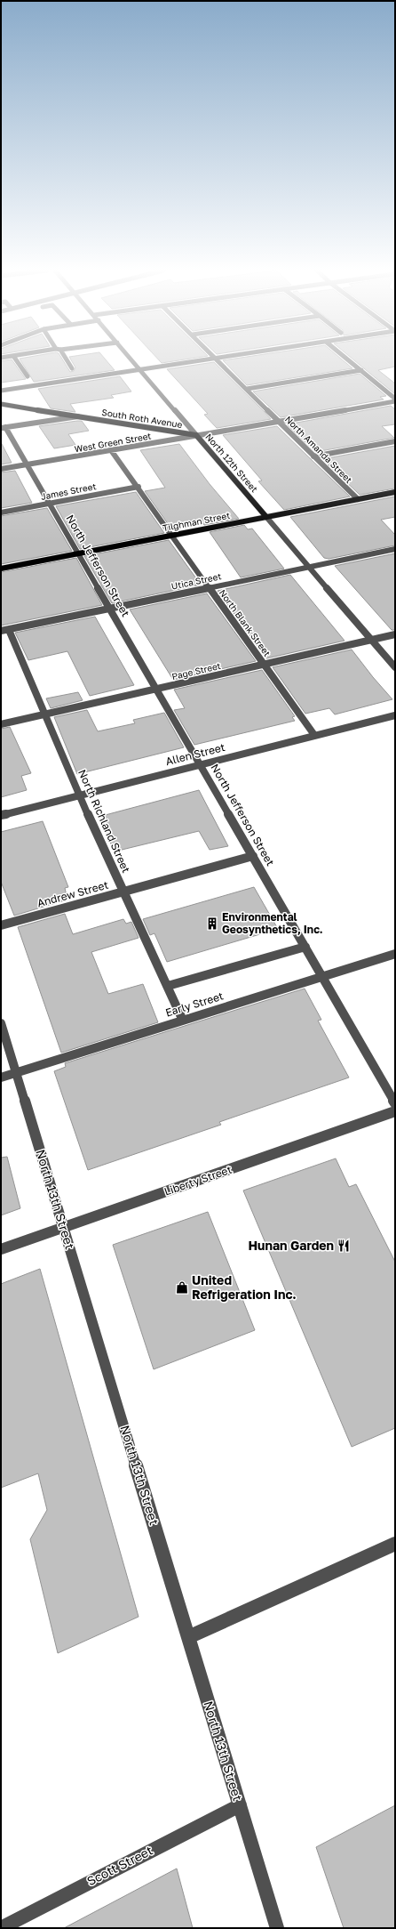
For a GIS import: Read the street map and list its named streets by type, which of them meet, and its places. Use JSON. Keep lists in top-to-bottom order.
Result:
{
  "streets": {
    "main road": ["South Roth Avenue", "North 12th Street", "Tilghman Street"],
    "street": [
      "West Green Street",
      "North Amanda Street",
      "James Street",
      "North Jefferson Street",
      "Utica Street",
      "North Blank Street",
      "Page Street",
      "Allen Street",
      "North Richland Street",
      "Andrew Street",
      "Early Street",
      "Liberty Street",
      "North 13th Street",
      "Scott Street"
    ]
  },
  "crossings": [
    ["South Roth Avenue", "West Green Street"],
    ["South Roth Avenue", "North 12th Street"],
    ["West Green Street", "North Amanda Street"],
    ["West Green Street", "North 12th Street"],
    ["West Green Street", "North Jefferson Street"],
    ["West Green Street", "North Blank Street"],
    ["North Amanda Street", "Tilghman Street"],
    ["North 12th Street", "Tilghman Street"],
    ["North 12th Street", "Utica Street"],
    ["North 12th Street", "Page Street"],
    ["James Street", "North Jefferson Street"],
    ["James Street", "North Blank Street"],
    ["Tilghman Street", "North Jefferson Street"],
    ["Tilghman Street", "North Blank Street"],
    ["North Jefferson Street", "Utica Street"],
    ["North Jefferson Street", "Page Street"],
    ["North Jefferson Street", "Allen Street"],
    ["North Jefferson Street", "Andrew Street"],
    ["North Jefferson Street", "Early Street"],
    ["Utica Street", "North Blank Street"],
    ["Utica Street", "North Richland Street"],
    ["North Blank Street", "Page Street"],
    ["North Blank Street", "Allen Street"],
    ["Page Street", "North Richland Street"],
    ["Allen Street", "North Richland Street"],
    ["North Richland Street", "Andrew Street"],
    ["North Richland Street", "Early Street"],
    ["Early Street", "North 13th Street"],
    ["Liberty Street", "North 13th Street"],
    ["North 13th Street", "Scott Street"]
  ],
  "places": {
    "building": ["Environmental Geosynthetics, Inc."],
    "restaurant": ["Hunan Garden"],
    "shop": ["United Refrigeration Inc."]
  }
}
